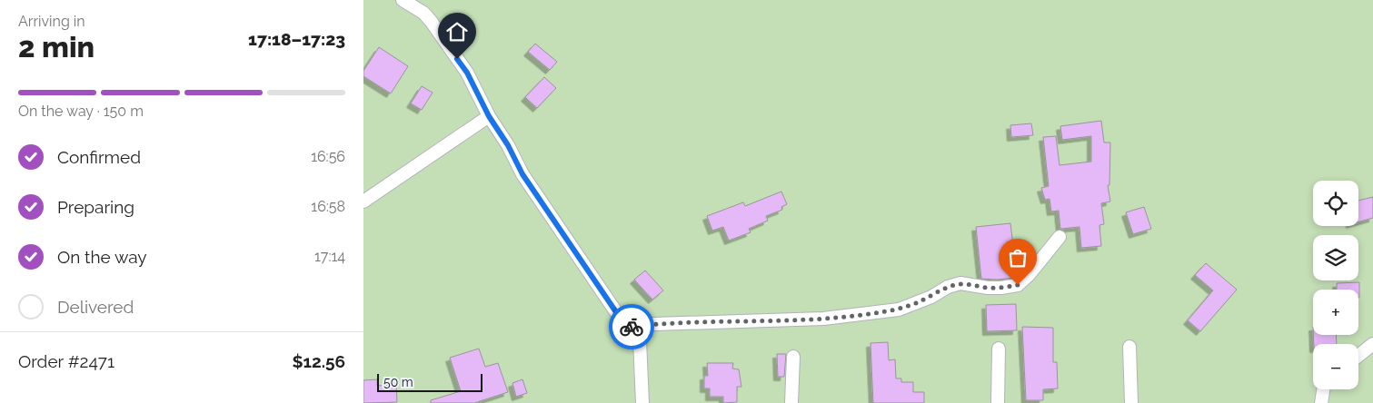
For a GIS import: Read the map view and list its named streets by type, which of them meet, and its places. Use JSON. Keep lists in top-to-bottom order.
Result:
{
  "scale_bar": "50 m",
  "page": {
    "heading": ["2 min", "Arriving in", "17:18–17:23"],
    "panel": ["Order #2471", "$12.56"],
    "bar": "On the way · 150 m",
    "list": [
      ["Confirmed", "16:56"],
      ["Preparing", "16:58"],
      ["On the way", "17:14"],
      "Delivered"
    ],
    "map_buttons": ["+", "−"],
    "scale": "50 m"
  }
}
